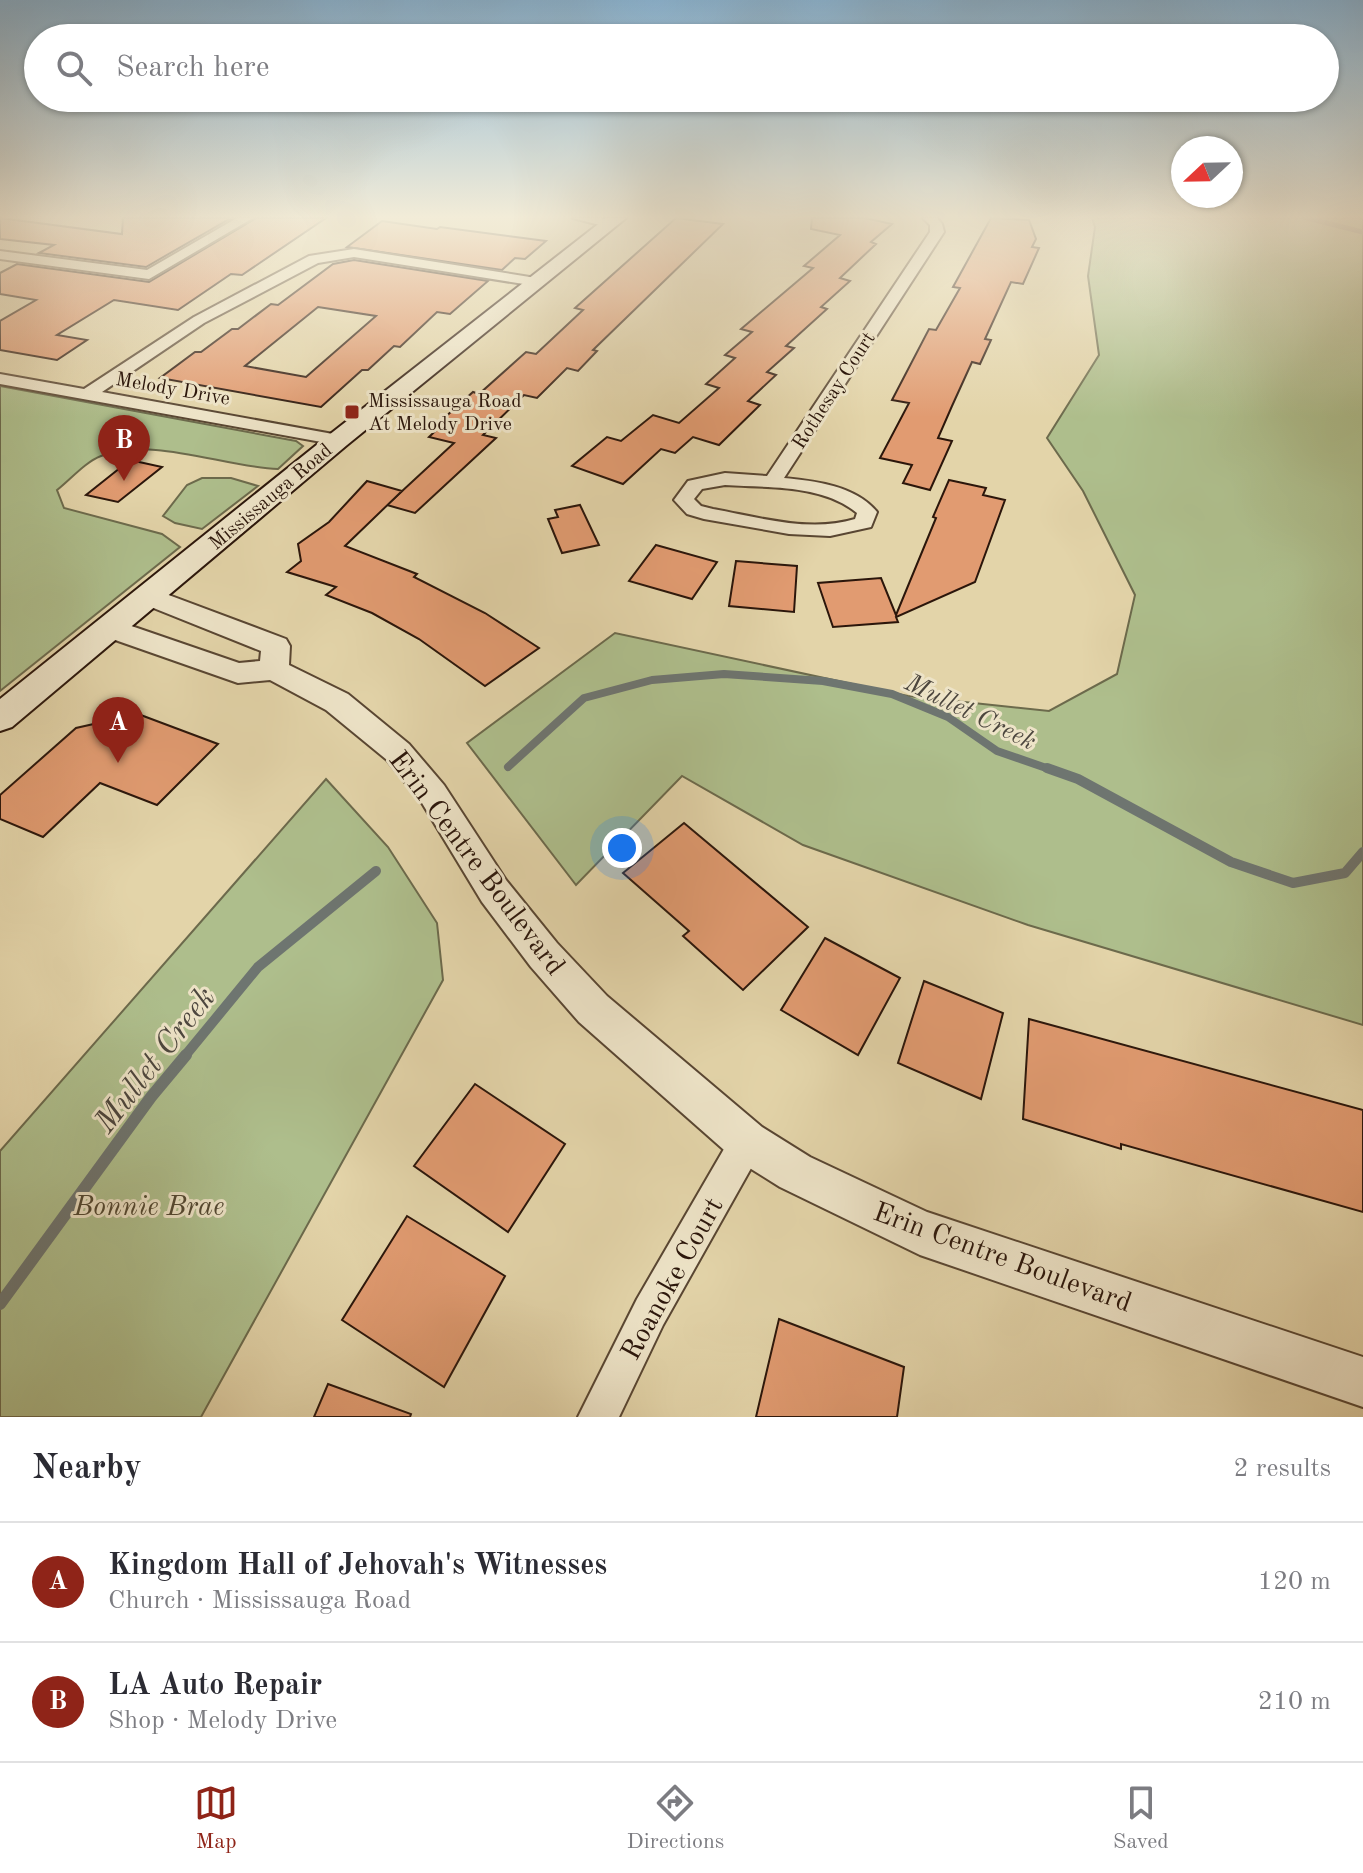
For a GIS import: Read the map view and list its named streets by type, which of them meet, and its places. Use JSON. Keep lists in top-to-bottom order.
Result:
{
  "streets": {
    "main road": ["Mississauga Road"],
    "street": [
      "Melody Drive",
      "Rothesay Court",
      "Erin Centre Boulevard",
      "Roanoke Court"
    ]
  },
  "crossings": [
    ["Melody Drive", "Mississauga Road"],
    ["Mississauga Road", "Erin Centre Boulevard"],
    ["Erin Centre Boulevard", "Roanoke Court"]
  ],
  "water": ["Mullet Creek"],
  "parks": ["Bonnie Brae"],
  "places": {
    "transit": ["Mississauga Road At Melody Drive"]
  },
  "north": "left",
  "page": {
    "search": "Search here",
    "pins": ["B", "A"],
    "heading": ["Nearby", "2 results"],
    "list": [
      {
        "mark": "A",
        "name": "Kingdom Hall of Jehovah's Witnesses",
        "note": "Church · Mississauga Road",
        "value": "120 m"
      },
      {
        "mark": "B",
        "name": "LA Auto Repair",
        "note": "Shop · Melody Drive",
        "value": "210 m"
      }
    ],
    "nav": ["Map", "Directions", "Saved"]
  }
}
